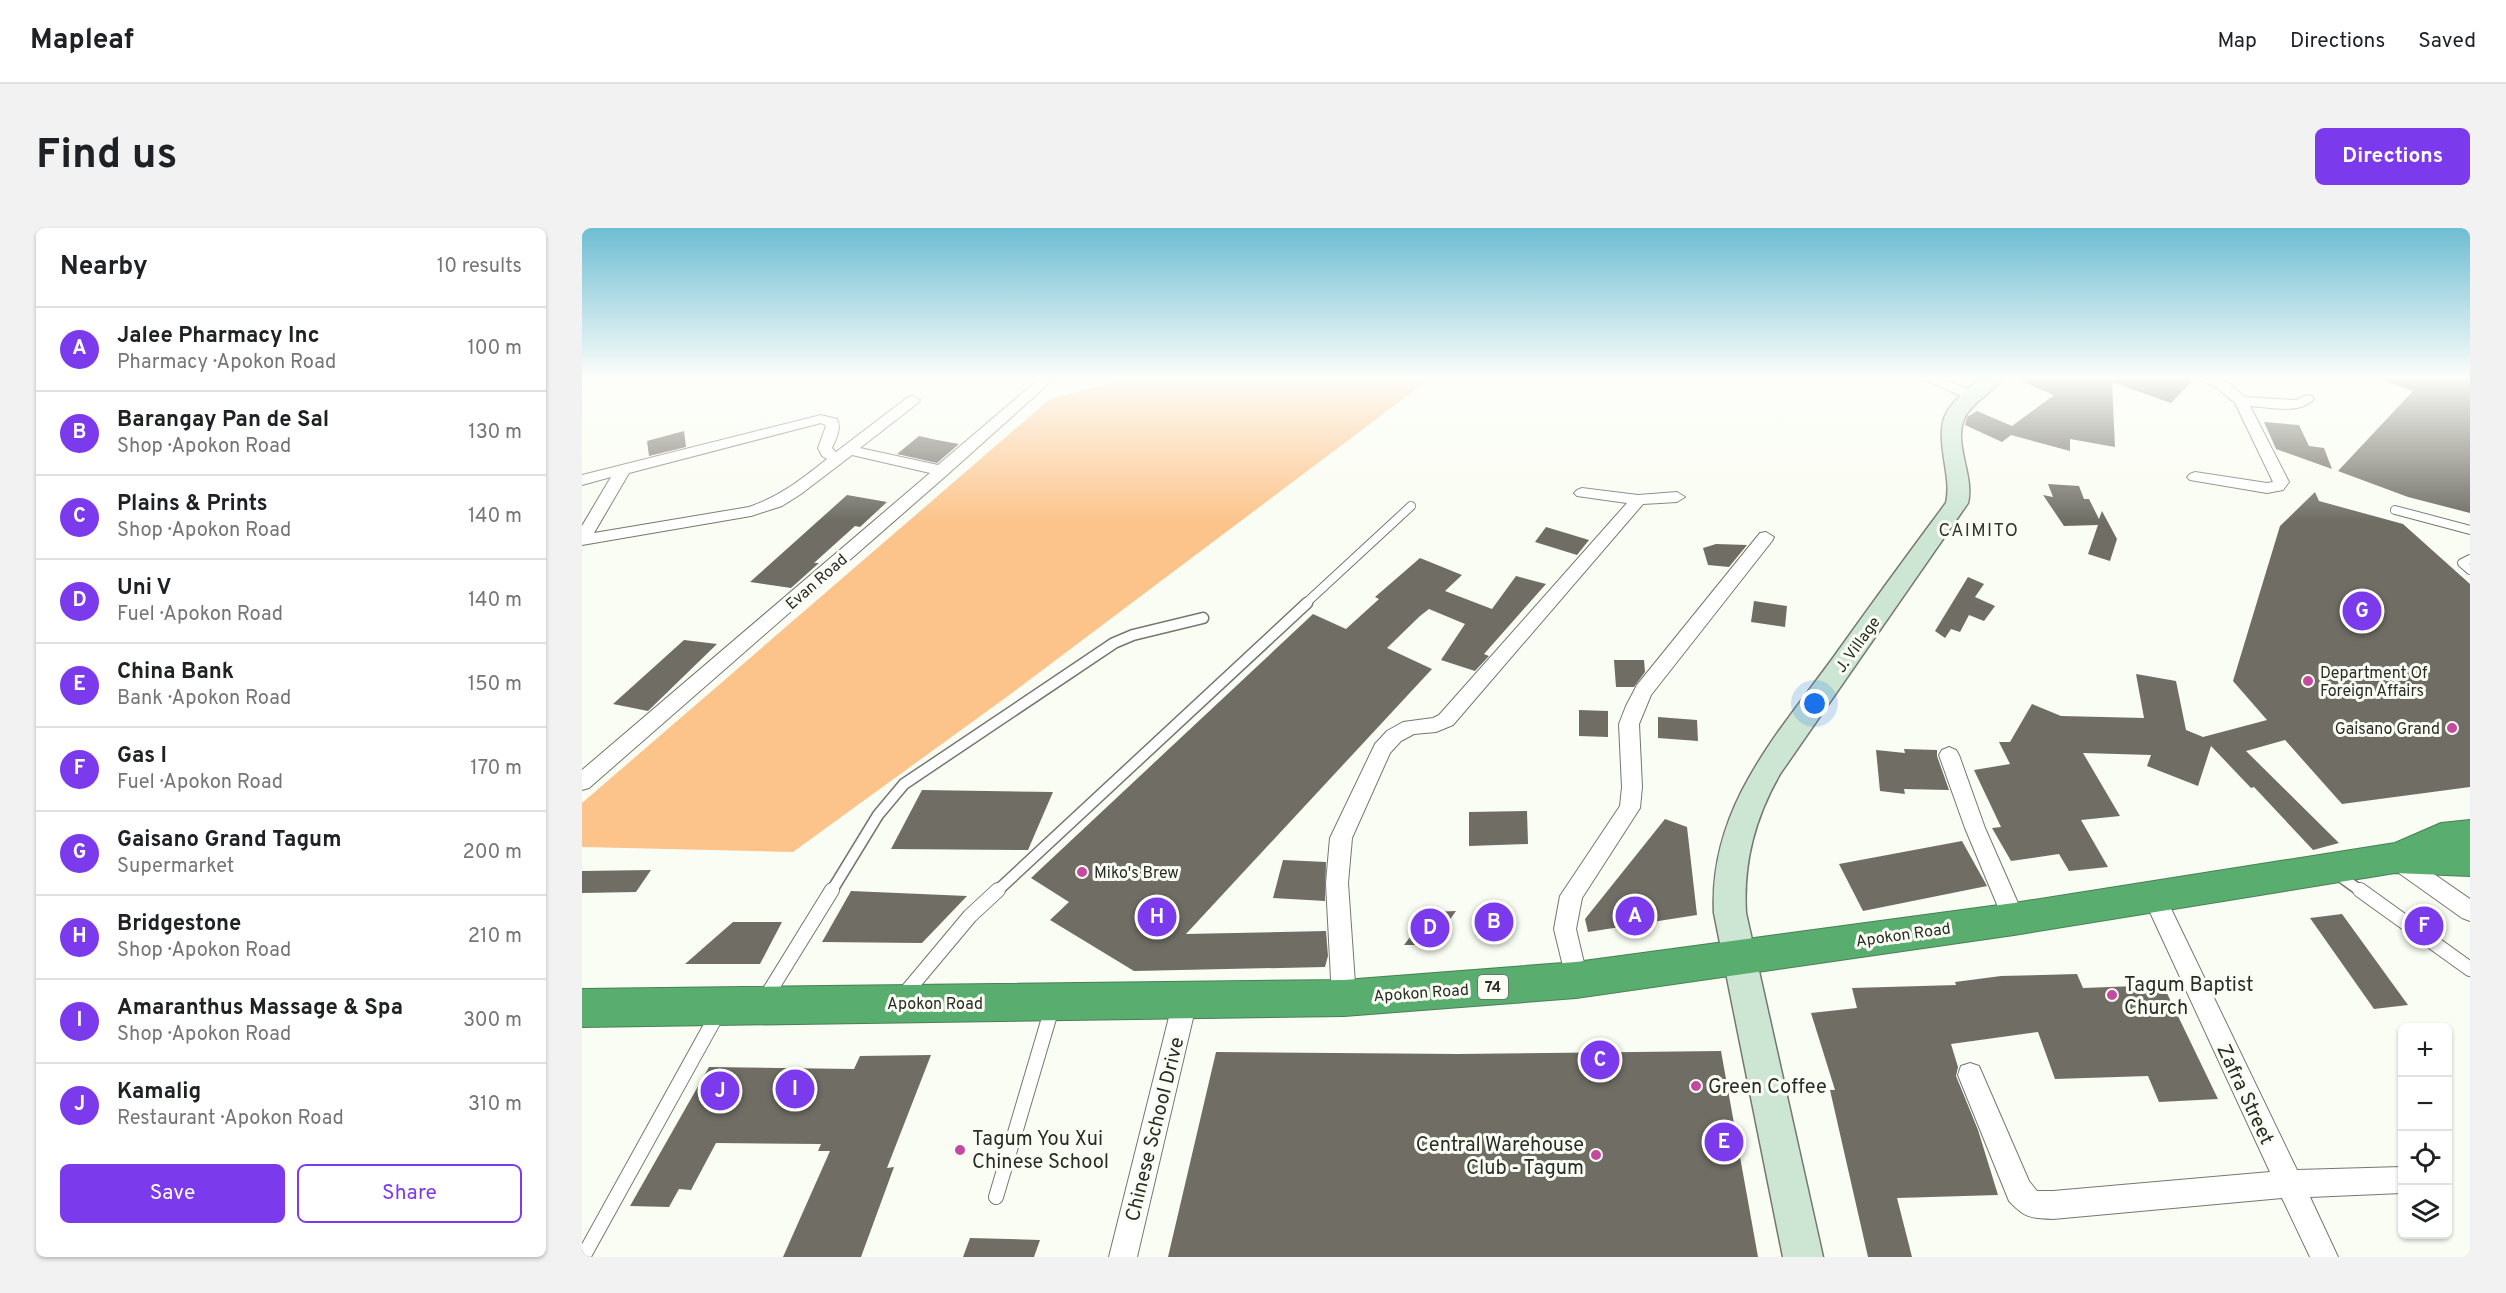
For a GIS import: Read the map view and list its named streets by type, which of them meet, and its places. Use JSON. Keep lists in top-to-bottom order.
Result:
{
  "streets": {
    "highway": ["Apokon Road", "74"],
    "street": [
      "Evan Road",
      "J. Village",
      "Zafra Street",
      "Chinese School Drive"
    ]
  },
  "crossings": [
    ["J. Village", "Apokon Road"],
    ["Apokon Road", "Zafra Street"],
    ["Apokon Road", "Chinese School Drive"]
  ],
  "districts": ["CAIMITO"],
  "places": [
    "Department Of Foreign Affairs",
    "Gaisano Grand",
    "Miko's Brew",
    "Tagum Baptist Church",
    "Green Coffee",
    "Tagum You Xui Chinese School",
    "Central Warehouse Club - Tagum"
  ],
  "page": {
    "header": "Mapleaf",
    "nav": ["Map", "Directions", "Saved"],
    "buttons": [
      "Directions",
      ["Save", "Share"]
    ],
    "title": "Find us",
    "heading": ["Nearby", "10 results"],
    "list": [
      {
        "mark": "A",
        "name": "Jalee Pharmacy Inc",
        "note": "Pharmacy · Apokon Road",
        "value": "100 m"
      },
      {
        "mark": "B",
        "name": "Barangay Pan de Sal",
        "note": "Shop · Apokon Road",
        "value": "130 m"
      },
      {
        "mark": "C",
        "name": "Plains & Prints",
        "note": "Shop · Apokon Road",
        "value": "140 m"
      },
      {
        "mark": "D",
        "name": "Uni V",
        "note": "Fuel · Apokon Road",
        "value": "140 m"
      },
      {
        "mark": "E",
        "name": "China Bank",
        "note": "Bank · Apokon Road",
        "value": "150 m"
      },
      {
        "mark": "F",
        "name": "Gas I",
        "note": "Fuel · Apokon Road",
        "value": "170 m"
      },
      {
        "mark": "G",
        "name": "Gaisano Grand Tagum",
        "note": "Supermarket",
        "value": "200 m"
      },
      {
        "mark": "H",
        "name": "Bridgestone",
        "note": "Shop · Apokon Road",
        "value": "210 m"
      },
      {
        "mark": "I",
        "name": "Amaranthus Massage & Spa",
        "note": "Shop · Apokon Road",
        "value": "300 m"
      },
      {
        "mark": "J",
        "name": "Kamalig",
        "note": "Restaurant · Apokon Road",
        "value": "310 m"
      }
    ],
    "pins": [
      "G",
      "A",
      "H",
      "B",
      "F",
      "D",
      "C",
      "I",
      "J",
      "E"
    ],
    "map_buttons": ["+", "−"]
  }
}
